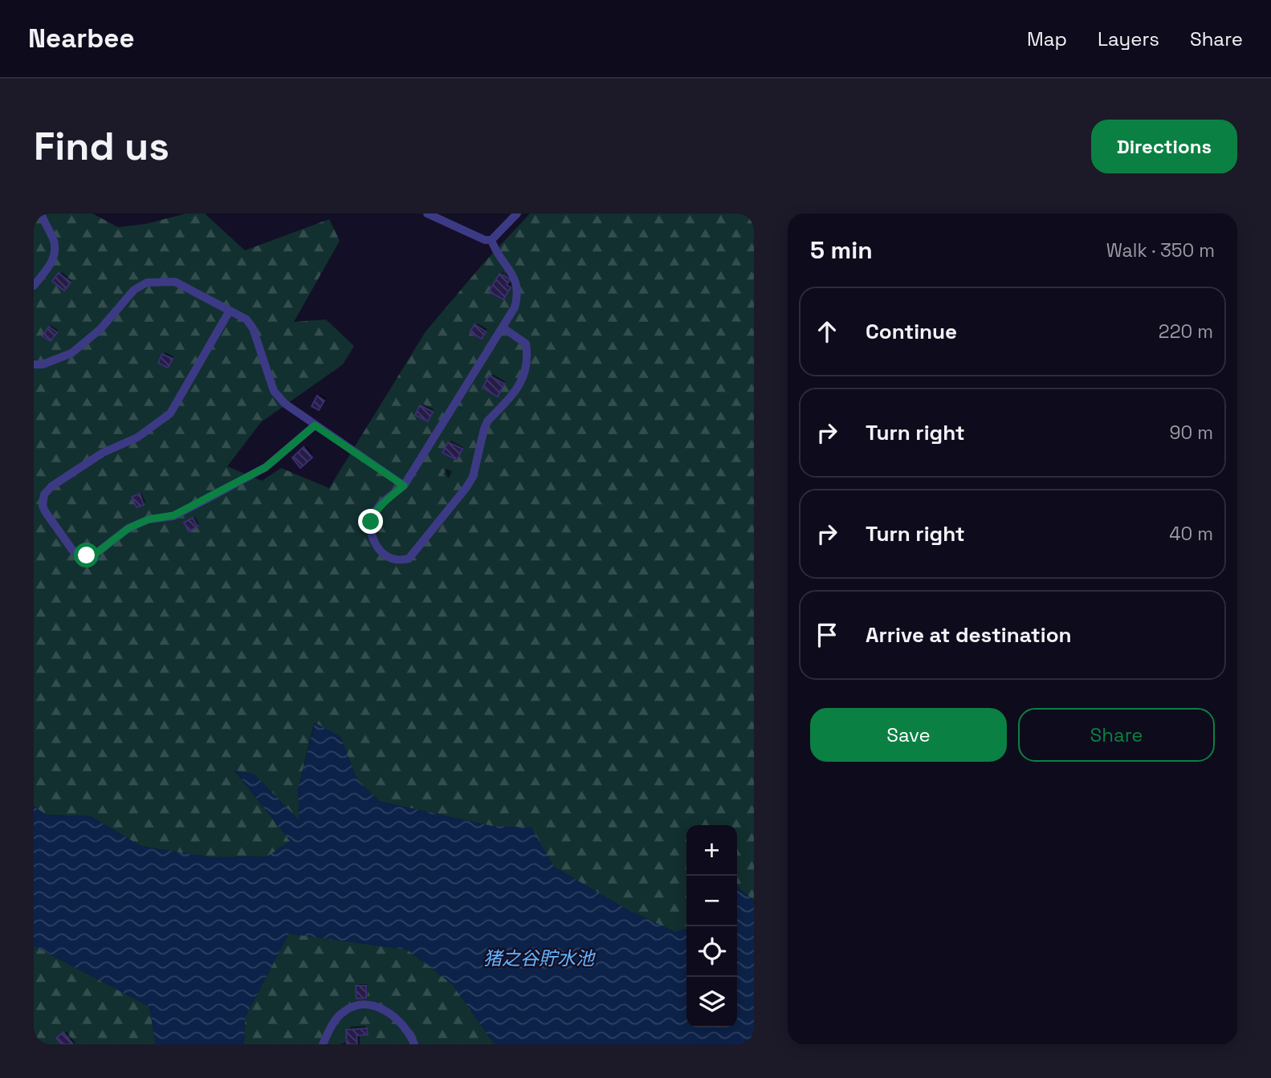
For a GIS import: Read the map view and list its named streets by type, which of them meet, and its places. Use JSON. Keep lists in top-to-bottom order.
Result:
{
  "water": ["猪之谷貯水池"],
  "page": {
    "header": "Nearbee",
    "nav": ["Map", "Layers", "Share"],
    "buttons": [
      "Directions",
      ["Save", "Share"]
    ],
    "title": "Find us",
    "heading": ["5 min", "Walk · 350 m"],
    "list": [
      ["Continue", "220 m"],
      ["Turn right", "90 m"],
      ["Turn right", "40 m"],
      "Arrive at destination"
    ],
    "map_buttons": ["+", "−"]
  }
}
